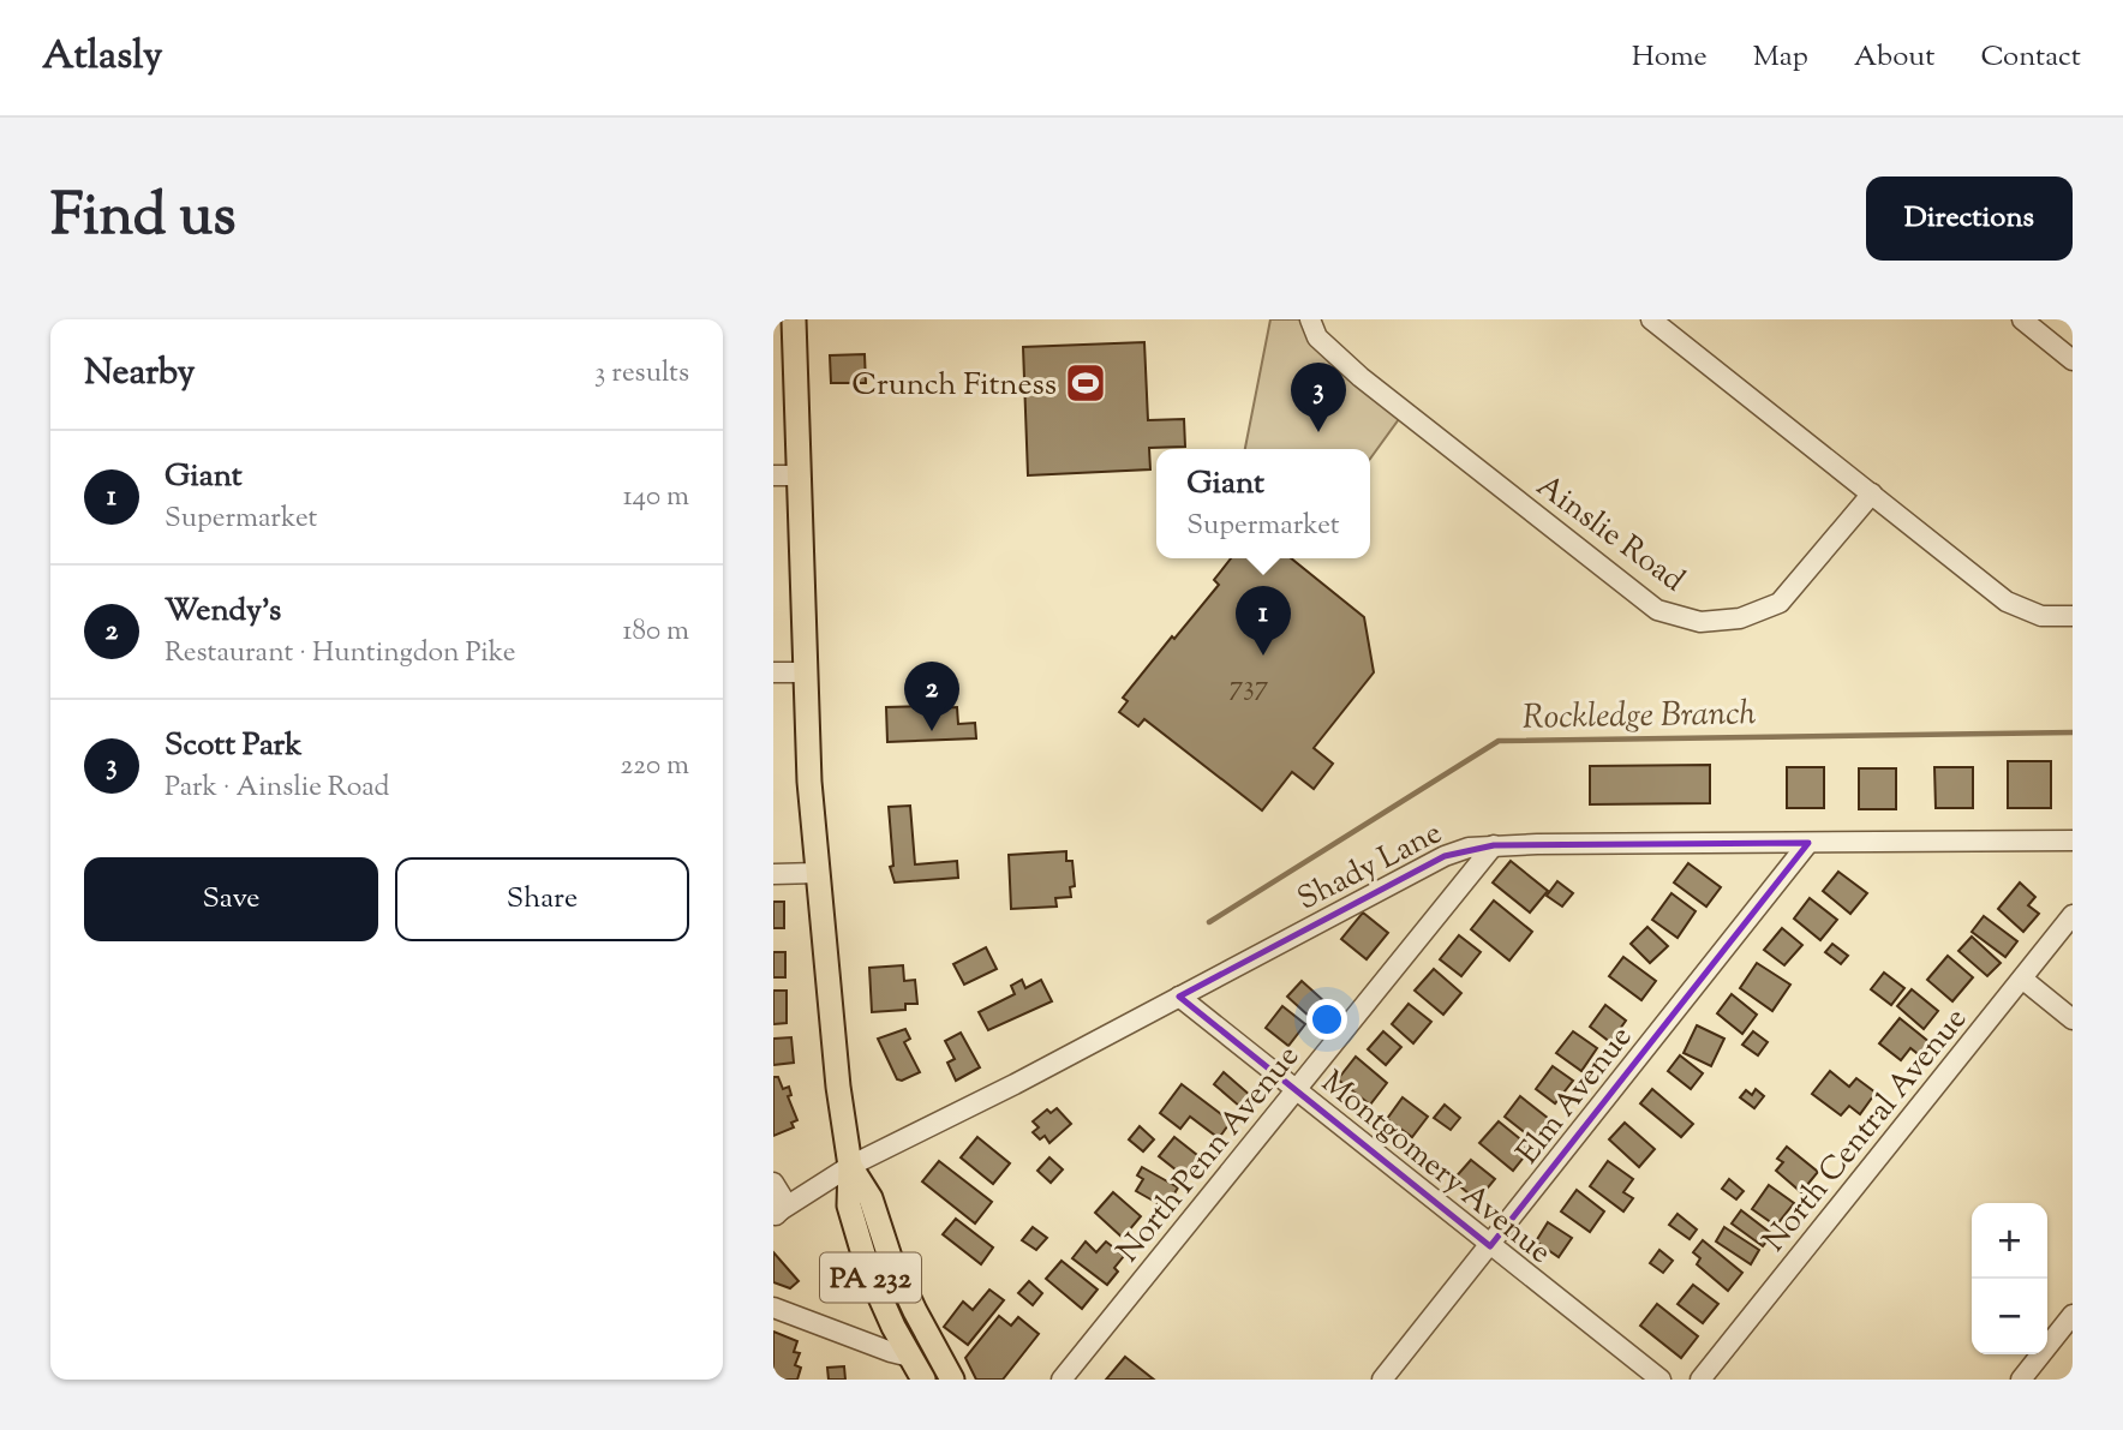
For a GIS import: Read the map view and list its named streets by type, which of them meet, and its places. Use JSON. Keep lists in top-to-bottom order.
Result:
{
  "streets": {
    "main road": ["PA 232"],
    "street": [
      "Ainslie Road",
      "Shady Lane",
      "Elm Avenue",
      "North Central Avenue",
      "North Penn Avenue",
      "Montgomery Avenue"
    ]
  },
  "crossings": [
    ["Shady Lane", "Elm Avenue"],
    ["Shady Lane", "North Penn Avenue"],
    ["Shady Lane", "Montgomery Avenue"],
    ["Shady Lane", "PA 232"],
    ["Elm Avenue", "Montgomery Avenue"],
    ["North Penn Avenue", "Montgomery Avenue"]
  ],
  "water": ["Rockledge Branch"],
  "places": {
    "sports": ["Crunch Fitness"]
  },
  "house_numbers": ["737"],
  "page": {
    "header": "Atlasly",
    "nav": [
      "Home",
      "Map",
      "About",
      "Contact"
    ],
    "title": "Find us",
    "buttons": [
      "Directions",
      ["Save", "Share"]
    ],
    "heading": ["Nearby", "3 results"],
    "pins": ["3", "1", "2"],
    "list": [
      {
        "mark": "1",
        "name": "Giant",
        "note": "Supermarket",
        "value": "140 m"
      },
      {
        "mark": "2",
        "name": "Wendy's",
        "note": "Restaurant · Huntingdon Pike",
        "value": "180 m"
      },
      {
        "mark": "3",
        "name": "Scott Park",
        "note": "Park · Ainslie Road",
        "value": "220 m"
      }
    ],
    "popup": ["Giant", "Supermarket"],
    "map_buttons": ["+", "−"]
  }
}
